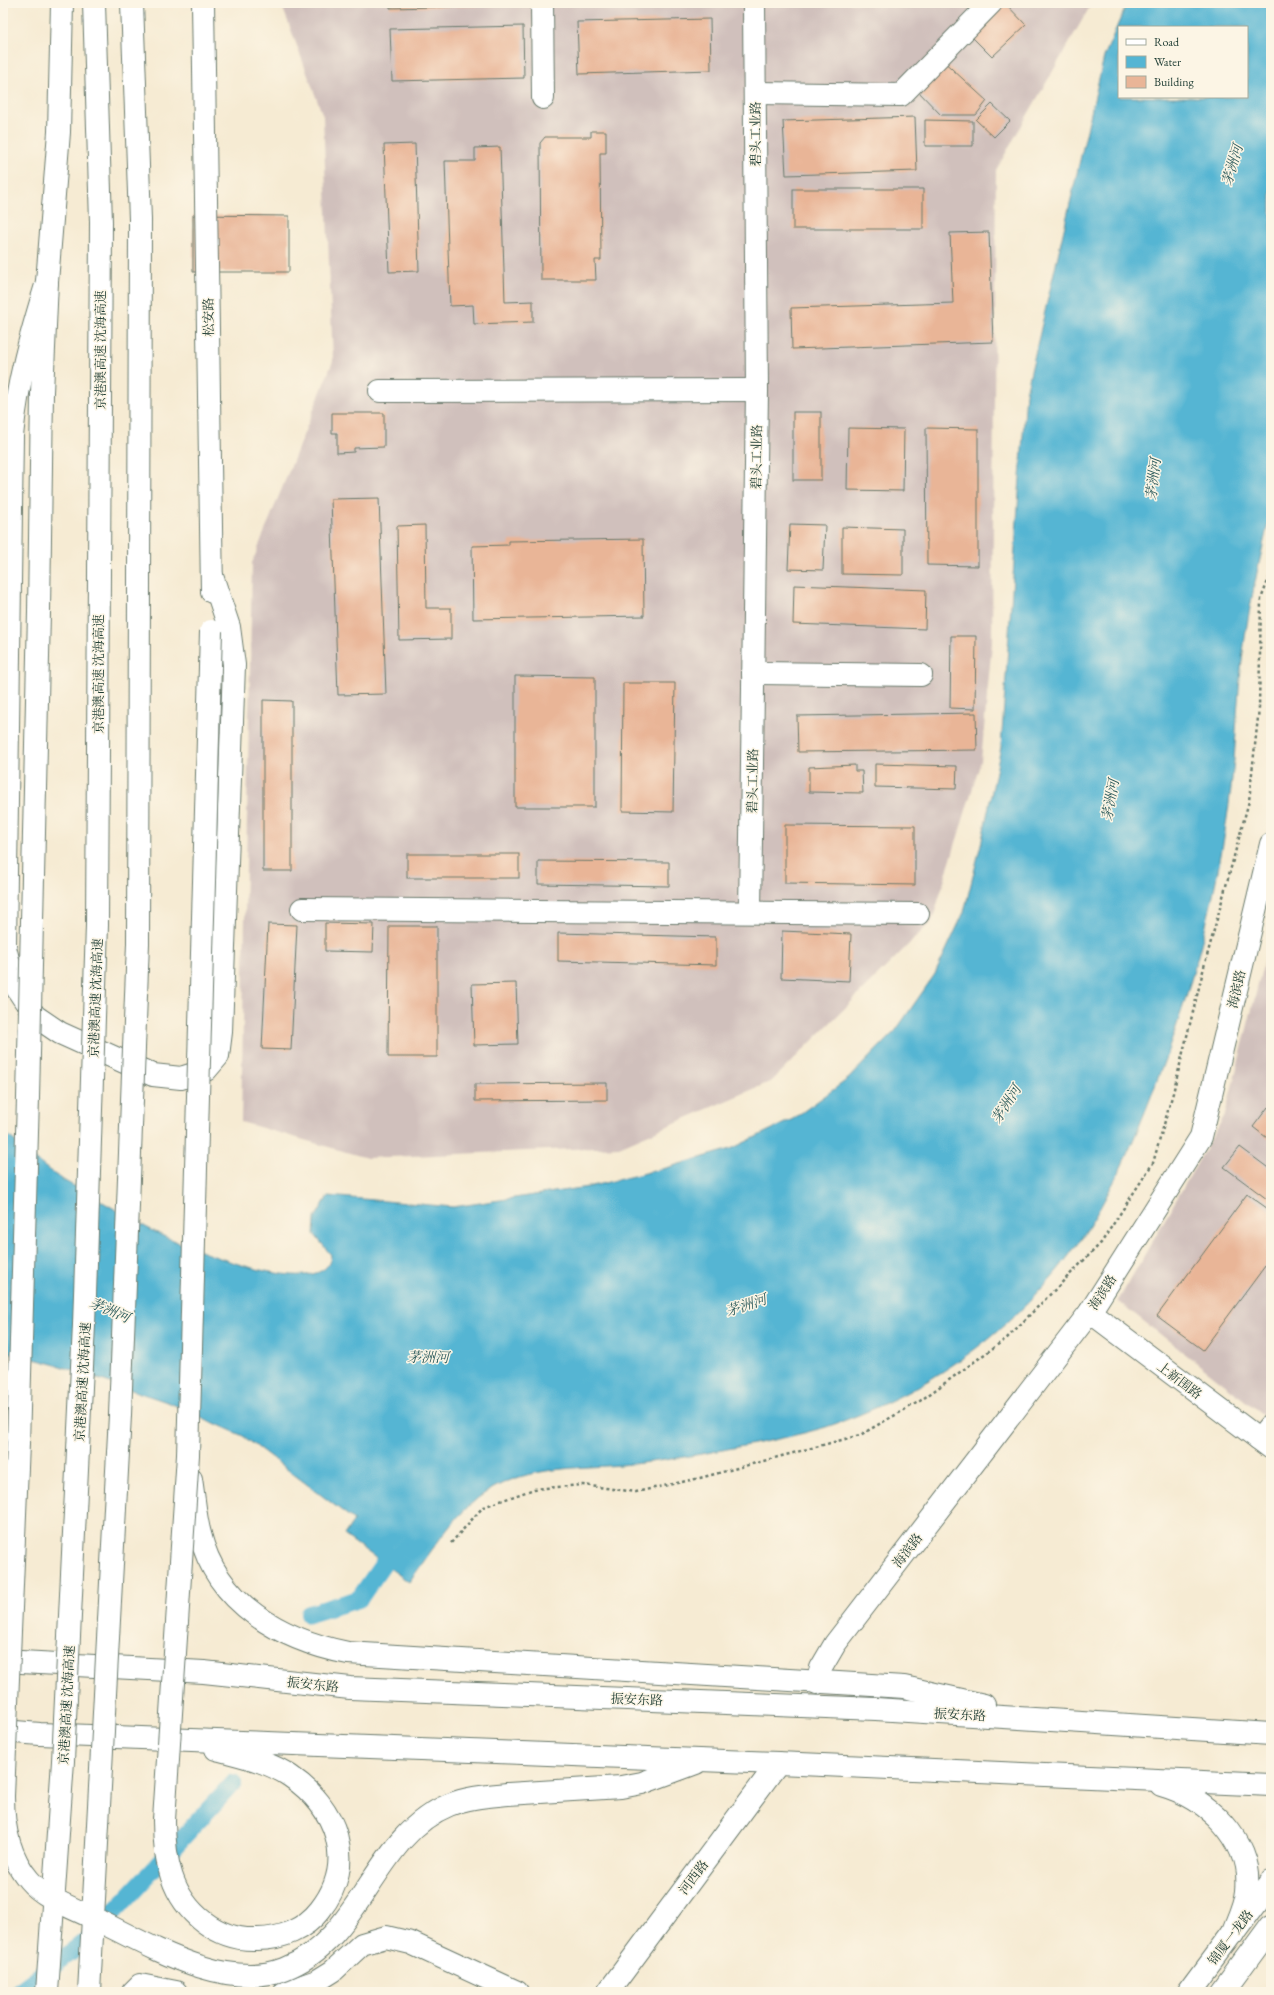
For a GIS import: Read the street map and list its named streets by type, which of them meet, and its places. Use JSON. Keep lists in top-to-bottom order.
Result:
{
  "streets": {
    "main road": [
      "碧头工业路",
      "松安路",
      "京港澳高速 沈海高速",
      "海滨路",
      "上新围路",
      "振安东路",
      "河西路",
      "锦厦一龙路"
    ]
  },
  "crossings": [
    ["海滨路", "上新围路"]
  ],
  "water": ["茅洲河"],
  "legend": ["Road", "Water", "Building"]
}
